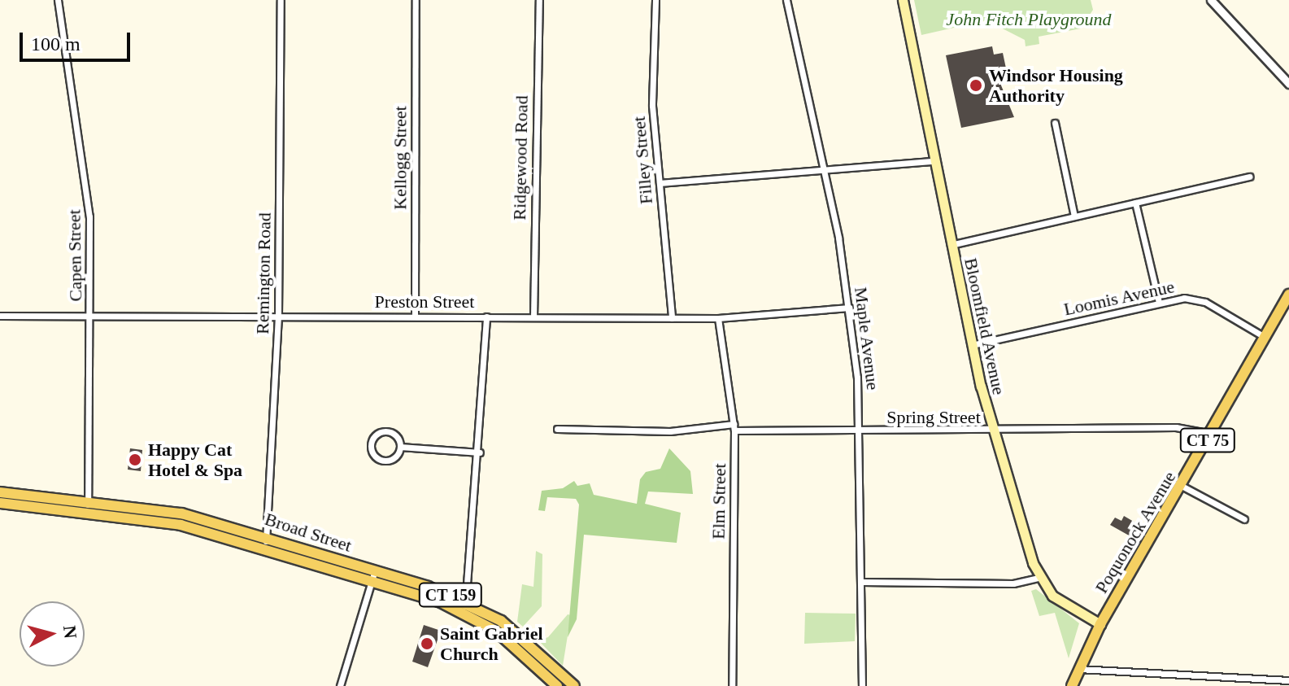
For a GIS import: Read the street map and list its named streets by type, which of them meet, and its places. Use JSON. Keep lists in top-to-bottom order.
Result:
{
  "streets": {
    "main road": [
      "Bloomfield Avenue",
      "CT 75",
      "Broad Street",
      "Poquonock Avenue",
      "CT 159"
    ],
    "street": [
      "Kellogg Street",
      "Ridgewood Road",
      "Filley Street",
      "Capen Street",
      "Remington Road",
      "Loomis Avenue",
      "Preston Street",
      "Maple Avenue",
      "Spring Street",
      "Elm Street"
    ]
  },
  "crossings": [
    ["Kellogg Street", "Preston Street"],
    ["Ridgewood Road", "Preston Street"],
    ["Filley Street", "Preston Street"],
    ["Capen Street", "Preston Street"],
    ["Capen Street", "Broad Street"],
    ["Remington Road", "Preston Street"],
    ["Remington Road", "Broad Street"],
    ["Loomis Avenue", "Bloomfield Avenue"],
    ["Loomis Avenue", "Poquonock Avenue"],
    ["Preston Street", "Maple Avenue"],
    ["Preston Street", "Elm Street"],
    ["Bloomfield Avenue", "Spring Street"],
    ["Bloomfield Avenue", "Poquonock Avenue"],
    ["Maple Avenue", "Spring Street"],
    ["Spring Street", "Elm Street"],
    ["Spring Street", "Poquonock Avenue"]
  ],
  "parks": ["John Fitch Playground"],
  "places": ["Windsor Housing Authority", "Happy Cat Hotel & Spa", "Saint Gabriel Church"],
  "scale_bar": "100 m",
  "north": "right"
}
